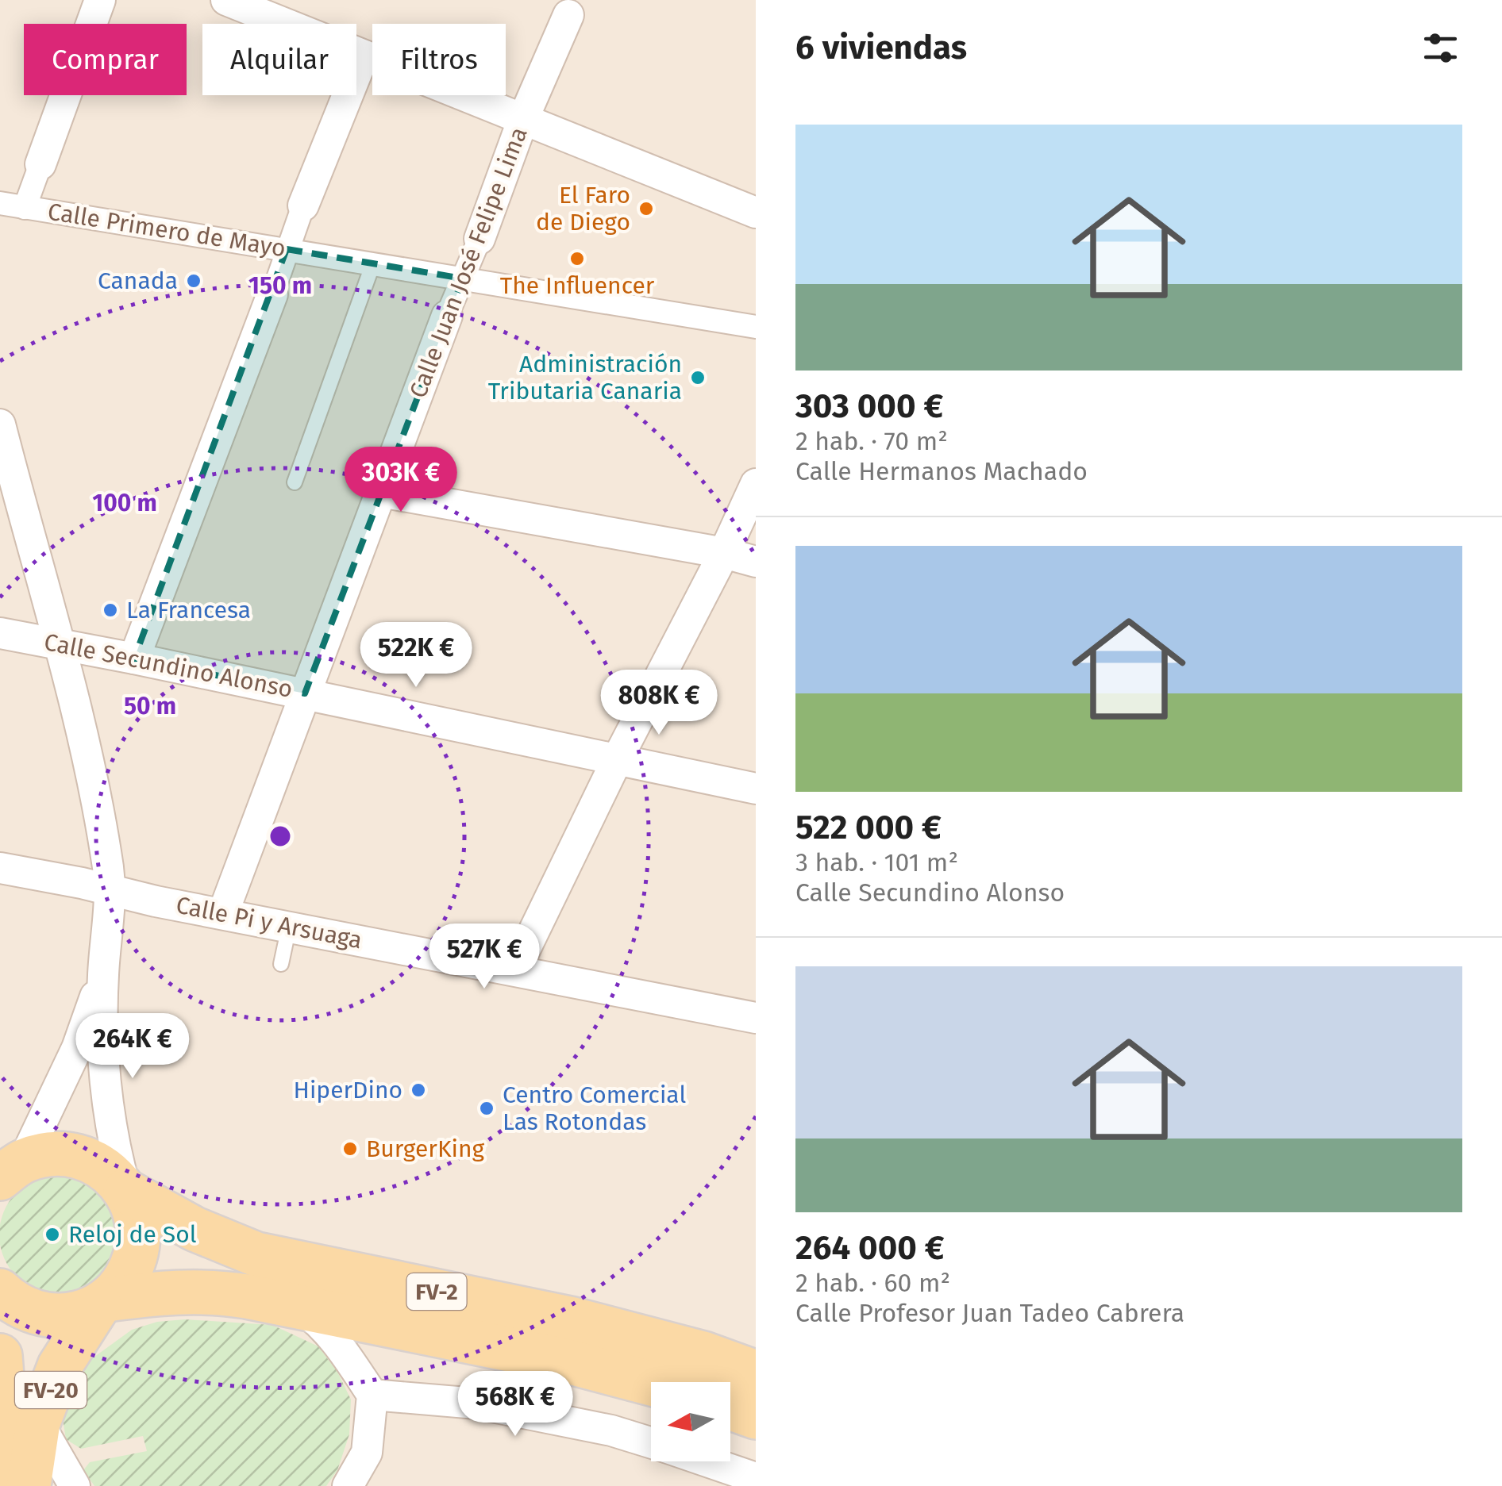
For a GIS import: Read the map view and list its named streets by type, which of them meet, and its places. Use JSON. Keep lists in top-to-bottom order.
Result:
{
  "streets": {
    "main road": ["FV-2", "FV-20"],
    "street": [
      "Calle Primero de Mayo",
      "Calle Juan José Felipe Lima",
      "Calle Secundino Alonso",
      "Calle Pi y Arsuaga"
    ]
  },
  "crossings": [
    ["Calle Primero de Mayo", "Calle Juan José Felipe Lima"],
    ["Calle Juan José Felipe Lima", "Calle Secundino Alonso"],
    ["Calle Juan José Felipe Lima", "Calle Pi y Arsuaga"],
    ["FV-2", "FV-20"]
  ],
  "places": [
    "El Faro de Diego",
    "The Influencer",
    "Canada",
    "Administración Tributaria Canaria",
    "La Francesa",
    "HiperDino",
    "Centro Comercial Las Rotondas",
    "BurgerKing",
    "Reloj de Sol"
  ],
  "north": "left",
  "page": {
    "heading": "6 viviendas",
    "chip": ["Comprar", "Alquilar", "Filtros"],
    "list": [
      {
        "name": "303 000 €",
        "note": "2 hab. · 70 m² · Calle Hermanos Machado"
      },
      {
        "name": "522 000 €",
        "note": "3 hab. · 101 m² · Calle Secundino Alonso"
      },
      {
        "name": "264 000 €",
        "note": "2 hab. · 60 m² · Calle Profesor Juan Tadeo Cabrera"
      }
    ],
    "price": [
      "303K €",
      "522K €",
      "808K €",
      "527K €",
      "264K €",
      "568K €"
    ]
  },
  "rings": ["150 m", "100 m", "50 m"]
}
